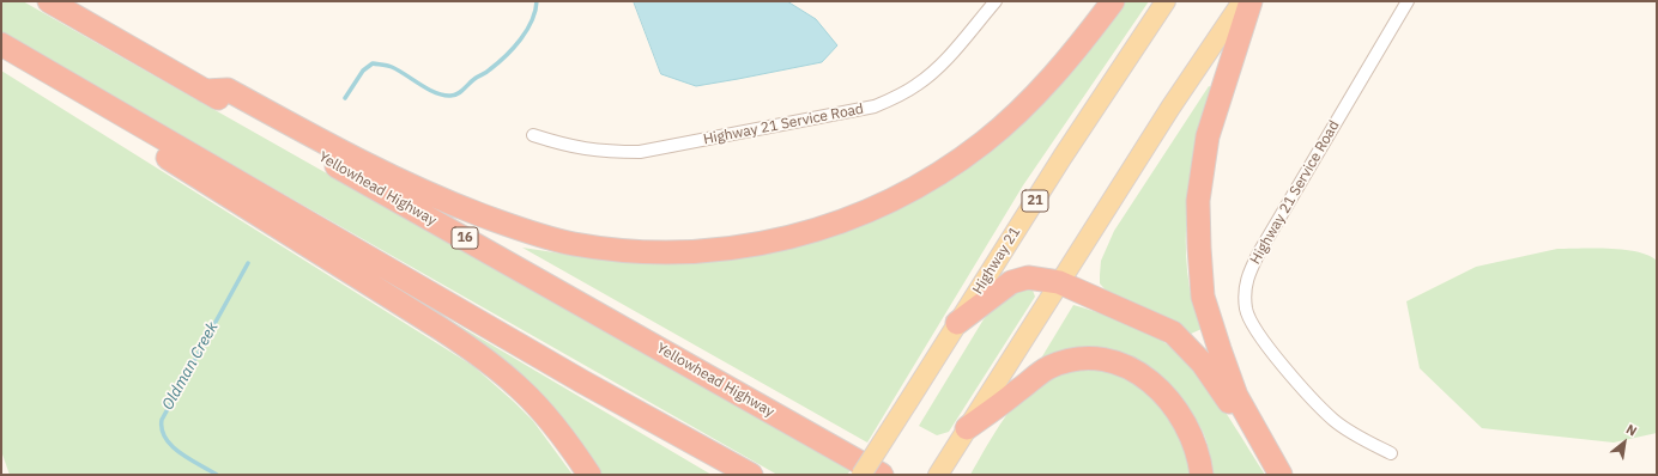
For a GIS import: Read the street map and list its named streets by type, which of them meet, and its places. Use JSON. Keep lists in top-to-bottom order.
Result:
{
  "streets": {
    "highway": ["Yellowhead Highway", "16"],
    "main road": ["21", "Highway 21"],
    "street": ["Highway 21 Service Road"]
  },
  "water": ["Oldman Creek"],
  "north": "top right"
}
